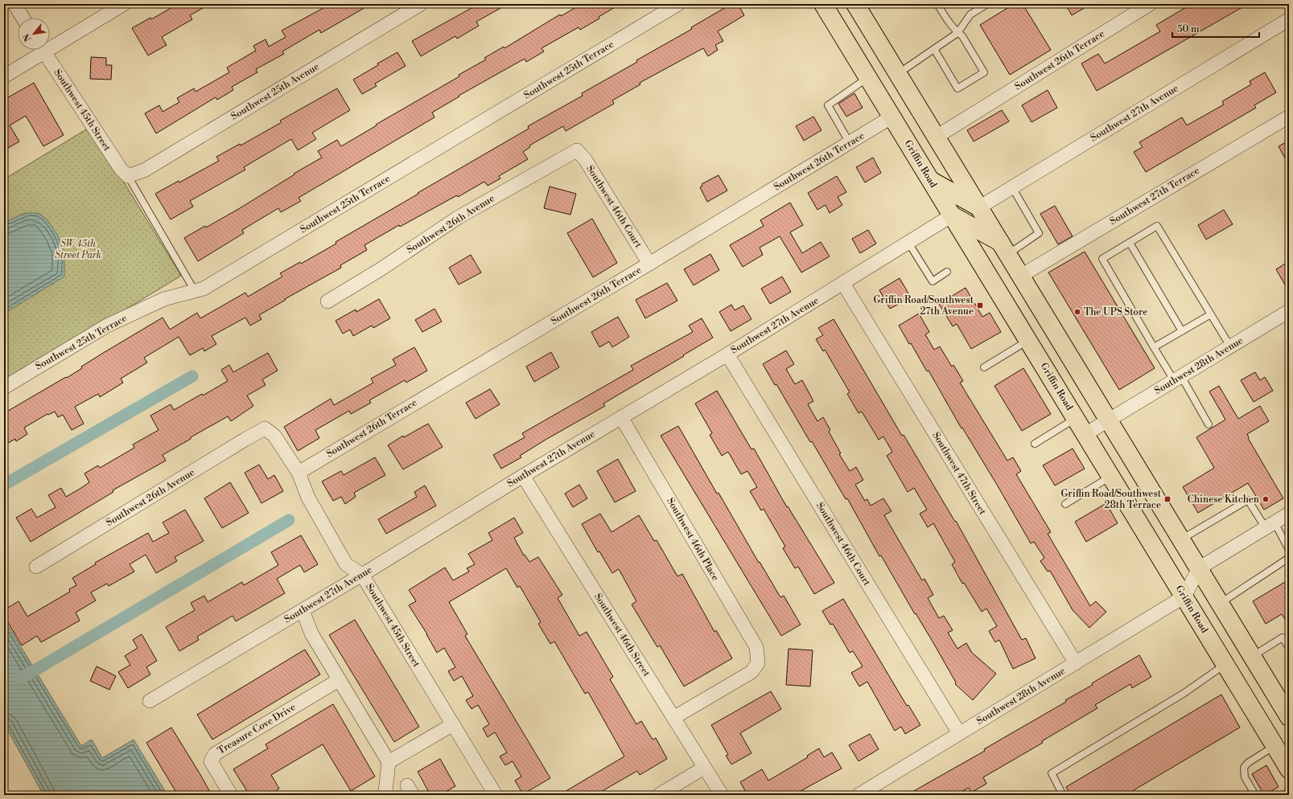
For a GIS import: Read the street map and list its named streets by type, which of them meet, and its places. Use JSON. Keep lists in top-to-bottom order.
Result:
{
  "streets": {
    "main road": ["Griffin Road"],
    "street": [
      "Southwest 26th Terrace",
      "Southwest 25th Terrace",
      "Southwest 25th Avenue",
      "Southwest 45th Street",
      "Southwest 27th Avenue",
      "Southwest 27th Terrace",
      "Southwest 46th Court",
      "Southwest 26th Avenue",
      "Southwest 28th Avenue",
      "Southwest 47th Street",
      "Southwest 46th Place",
      "Southwest 46th Street",
      "Treasure Cove Drive"
    ]
  },
  "crossings": [
    ["Southwest 26th Terrace", "Southwest 45th Street"],
    ["Southwest 26th Terrace", "Griffin Road"],
    ["Southwest 26th Terrace", "Southwest 46th Court"],
    ["Southwest 25th Avenue", "Southwest 45th Street"],
    ["Southwest 45th Street", "Southwest 27th Avenue"],
    ["Southwest 45th Street", "Southwest 26th Avenue"],
    ["Southwest 27th Avenue", "Griffin Road"],
    ["Southwest 27th Avenue", "Southwest 46th Court"],
    ["Southwest 27th Avenue", "Southwest 47th Street"],
    ["Southwest 27th Avenue", "Southwest 46th Place"],
    ["Southwest 27th Avenue", "Southwest 46th Street"],
    ["Griffin Road", "Southwest 28th Avenue"],
    ["Southwest 46th Court", "Southwest 26th Avenue"],
    ["Southwest 46th Court", "Southwest 28th Avenue"],
    ["Southwest 28th Avenue", "Southwest 47th Street"],
    ["Southwest 46th Place", "Southwest 46th Street"]
  ],
  "parks": ["SW 45th Street Park"],
  "places": {
    "transit": ["Griffin Road/Southwest 27th Avenue", "Griffin Road/Southwest 28th Terrace"],
    "other": ["The UPS Store", "Chinese Kitchen"]
  },
  "scale_bar": "50 m",
  "north": "bottom left"
}
